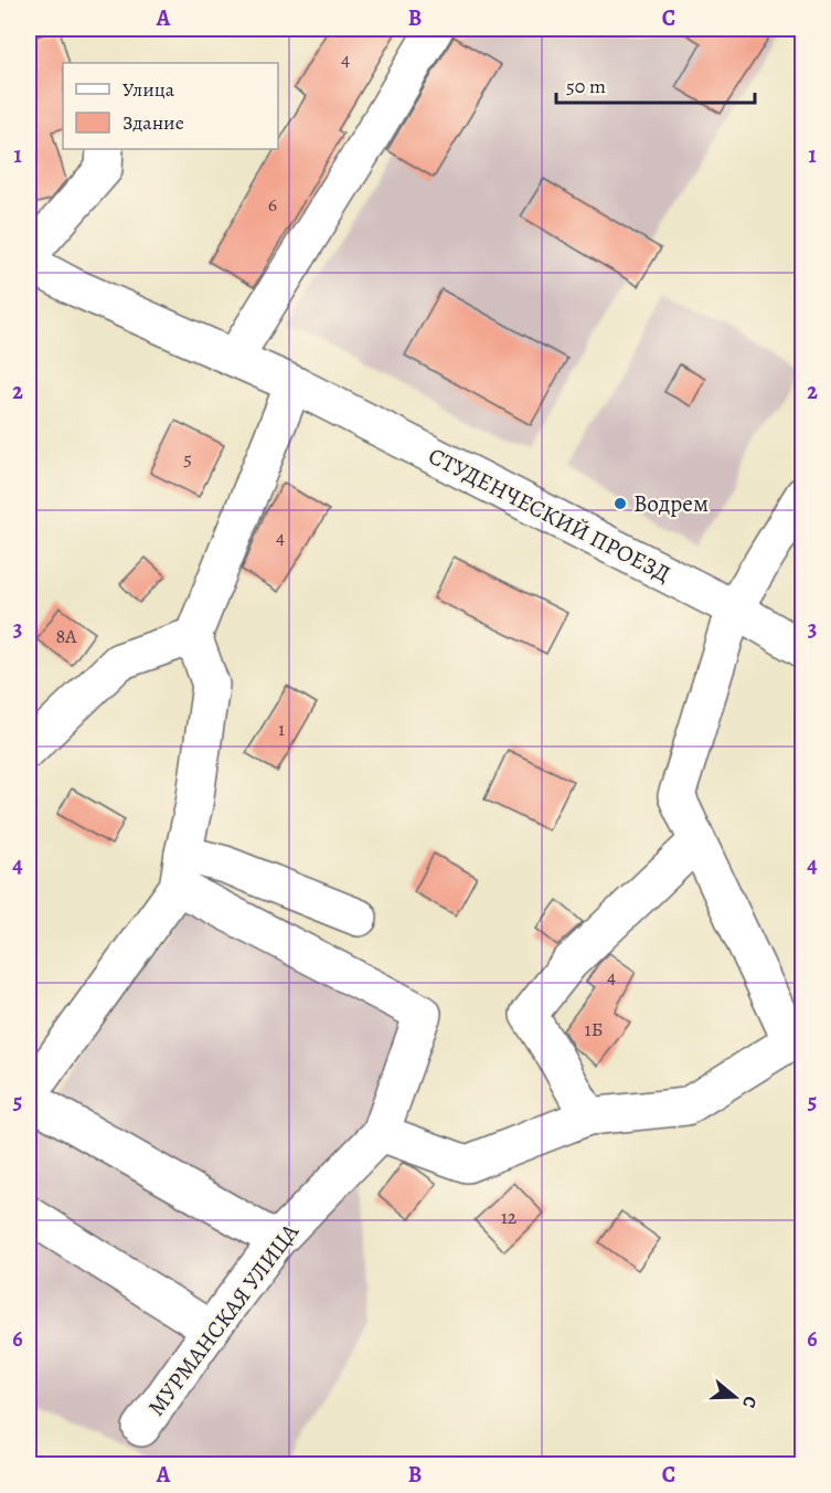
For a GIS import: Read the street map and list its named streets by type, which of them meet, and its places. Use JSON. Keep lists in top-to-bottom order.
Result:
{
  "streets": {
    "street": ["СТУДЕНЧЕСКИЙ ПРОЕЗД", "МУРМАНСКАЯ УЛИЦА"]
  },
  "places": ["Водрем"],
  "house_numbers": [
    "4",
    "6",
    "5",
    "4",
    "8А",
    "1",
    "4",
    "1Б",
    "12"
  ],
  "legend": ["Улица", "Здание"],
  "scale_bar": "50 m",
  "north": "right",
  "grid": {
    "columns": ["A", "B", "C"],
    "rows": [
      "1",
      "2",
      "3",
      "4",
      "5",
      "6"
    ]
  }
}
